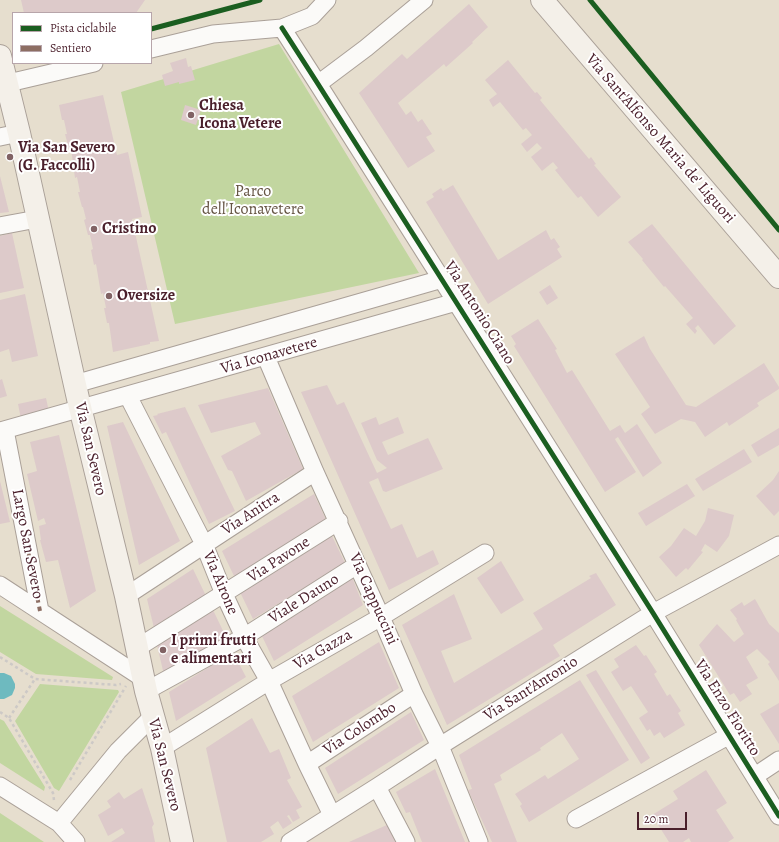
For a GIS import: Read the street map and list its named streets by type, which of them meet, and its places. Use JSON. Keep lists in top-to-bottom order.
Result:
{
  "streets": {
    "street": [
      "Via Sant'Alfonso Maria de' Liguori",
      "Via Antonio Ciano",
      "Via Iconavetere",
      "Via San Severo",
      "Via Anitra",
      "Largo San Severo",
      "Via Pavone",
      "Via Airone",
      "Viale Dauno",
      "Via Cappuccini",
      "Via Gazza",
      "Via Sant'Antonio",
      "Via Enzo Fioritto",
      "Via Colombo"
    ]
  },
  "crossings": [
    ["Via Antonio Ciano", "Via Iconavetere"],
    ["Via Antonio Ciano", "Via Sant'Antonio"],
    ["Via Antonio Ciano", "Via Enzo Fioritto"],
    ["Via Iconavetere", "Via San Severo"],
    ["Via Iconavetere", "Largo San Severo"],
    ["Via Iconavetere", "Via Airone"],
    ["Via Iconavetere", "Via Cappuccini"],
    ["Via San Severo", "Via Anitra"],
    ["Via San Severo", "Via Pavone"],
    ["Via San Severo", "Viale Dauno"],
    ["Via San Severo", "Via Gazza"],
    ["Via Anitra", "Via Airone"],
    ["Via Anitra", "Via Cappuccini"],
    ["Via Pavone", "Via Airone"],
    ["Via Pavone", "Via Cappuccini"],
    ["Via Airone", "Viale Dauno"],
    ["Via Airone", "Via Gazza"],
    ["Via Airone", "Via Sant'Antonio"],
    ["Via Airone", "Via Colombo"],
    ["Viale Dauno", "Via Cappuccini"],
    ["Via Cappuccini", "Via Gazza"],
    ["Via Cappuccini", "Via Sant'Antonio"],
    ["Via Cappuccini", "Via Colombo"],
    ["Via Sant'Antonio", "Via Enzo Fioritto"]
  ],
  "parks": ["Parco dell'Iconavetere"],
  "places": [
    "Chiesa Icona Vetere",
    "Via San Severo (G. Faccolli)",
    "Cristino",
    "Oversize",
    "I primi frutti e alimentari"
  ],
  "legend": ["Pista ciclabile", "Sentiero"],
  "scale_bar": "20 m"
}
